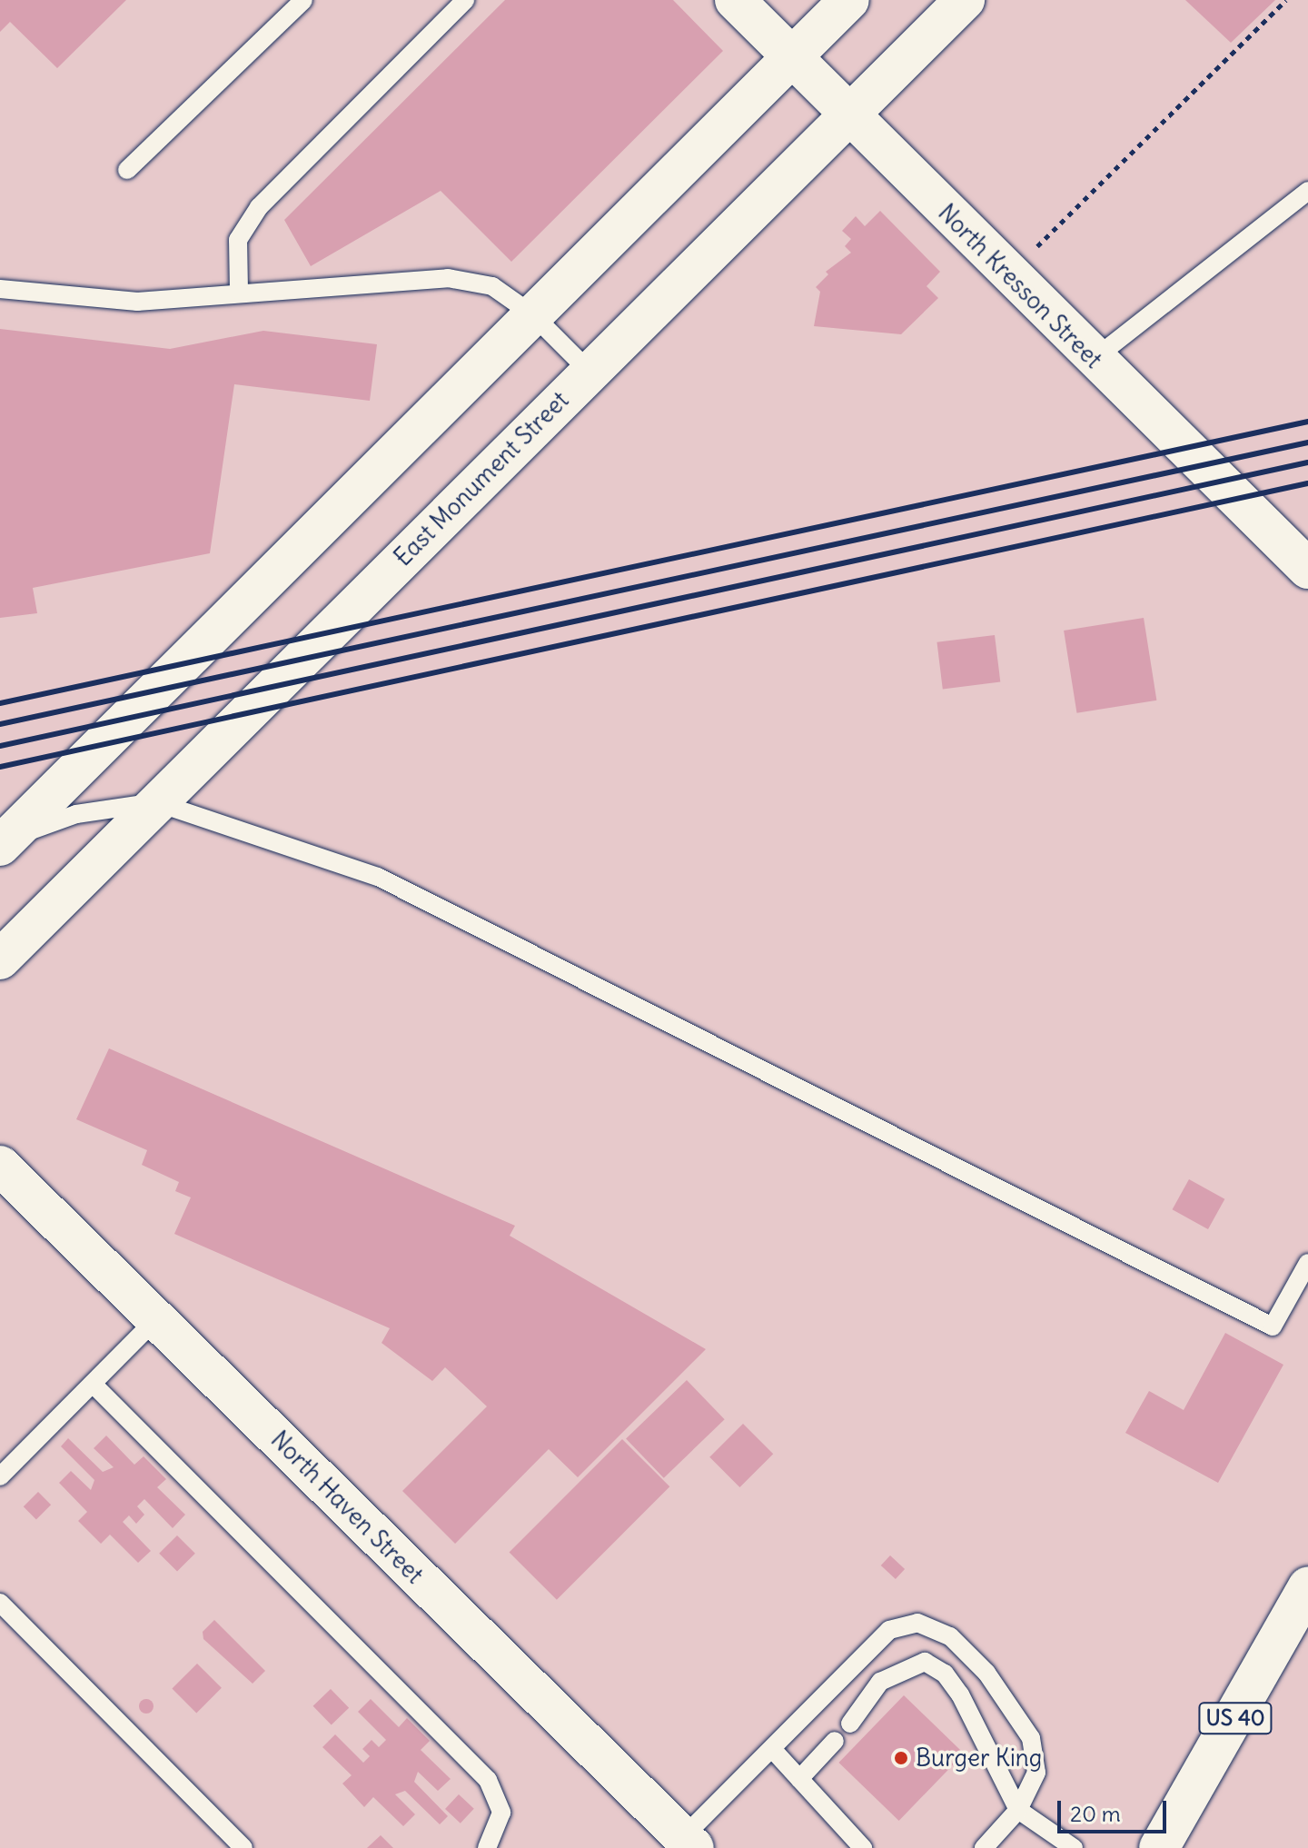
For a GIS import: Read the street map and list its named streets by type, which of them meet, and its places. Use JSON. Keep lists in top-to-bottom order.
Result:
{
  "streets": {
    "main road": [
      "North Kresson Street",
      "East Monument Street",
      "North Haven Street",
      "US 40"
    ]
  },
  "crossings": [
    ["North Kresson Street", "East Monument Street"]
  ],
  "places": ["Burger King"],
  "scale_bar": "20 m"
}
